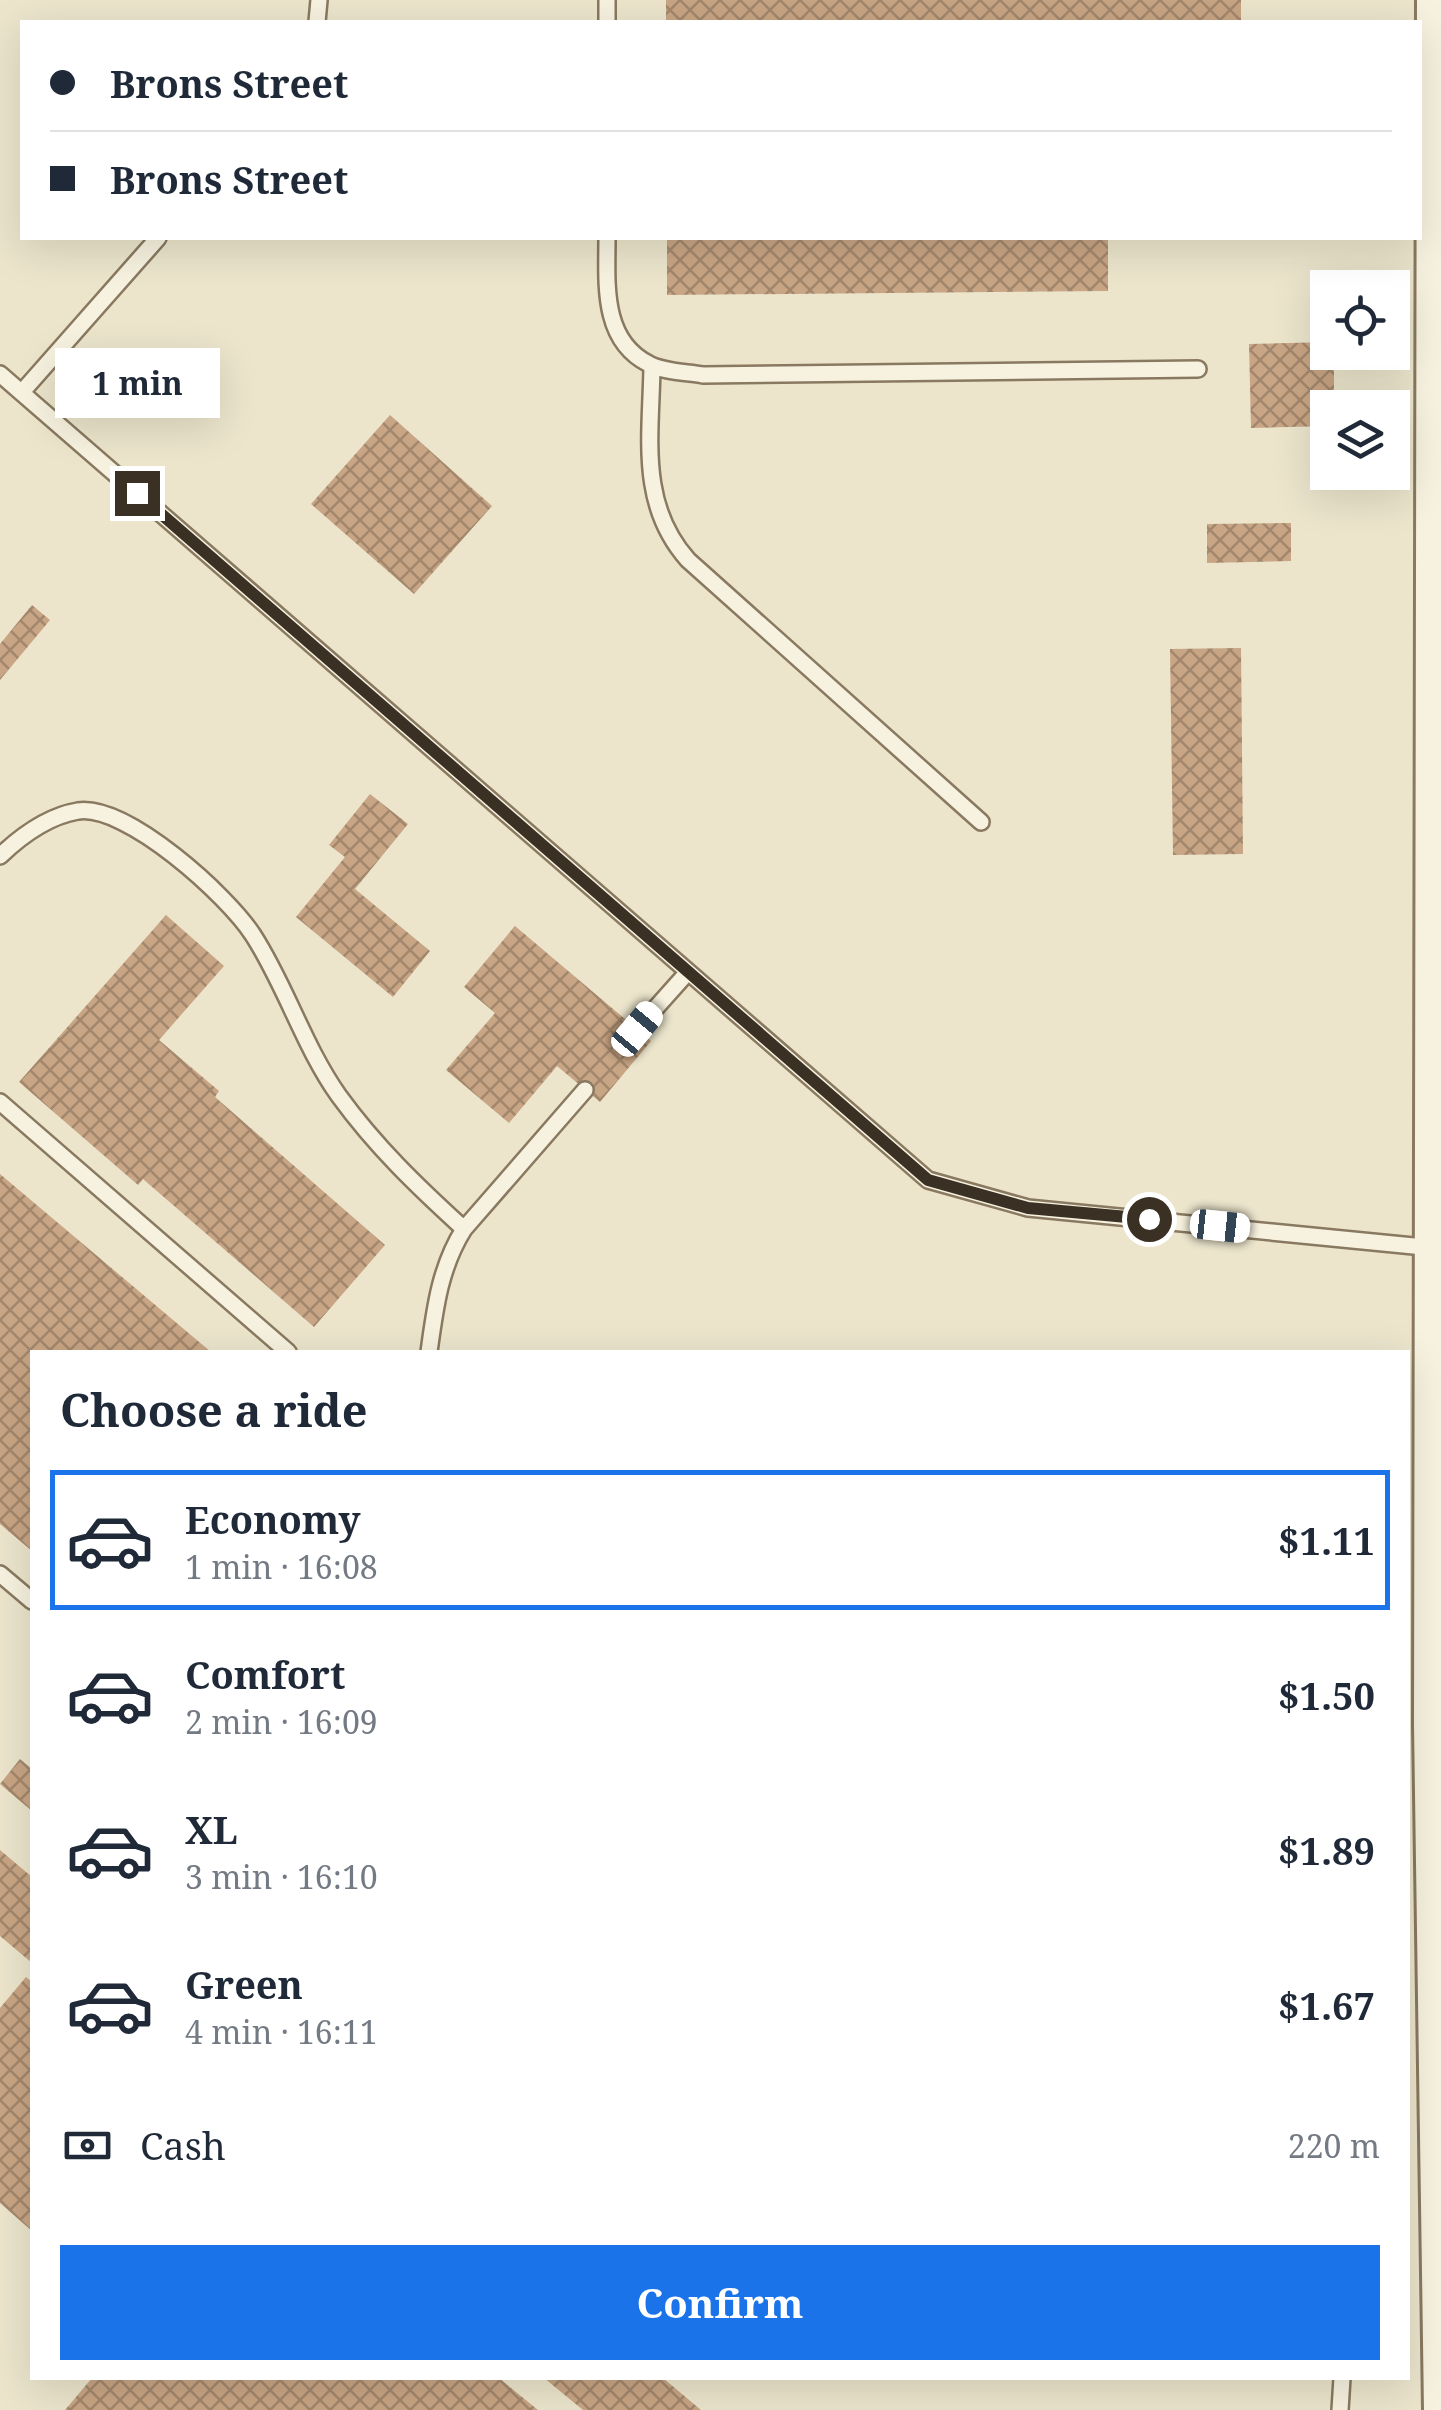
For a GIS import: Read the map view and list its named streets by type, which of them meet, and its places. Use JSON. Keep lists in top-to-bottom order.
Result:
{
  "page": {
    "banner": ["Brons Street", "Brons Street"],
    "bubble": "1 min",
    "heading": "Choose a ride",
    "list": [
      {
        "name": "Economy",
        "note": "1 min · 16:08",
        "value": "$1.11"
      },
      {
        "name": "Comfort",
        "note": "2 min · 16:09",
        "value": "$1.50"
      },
      {
        "name": "XL",
        "note": "3 min · 16:10",
        "value": "$1.89"
      },
      {
        "name": "Green",
        "note": "4 min · 16:11",
        "value": "$1.67"
      }
    ],
    "pay": ["Cash", "220 m"],
    "buttons": "Confirm"
  }
}
